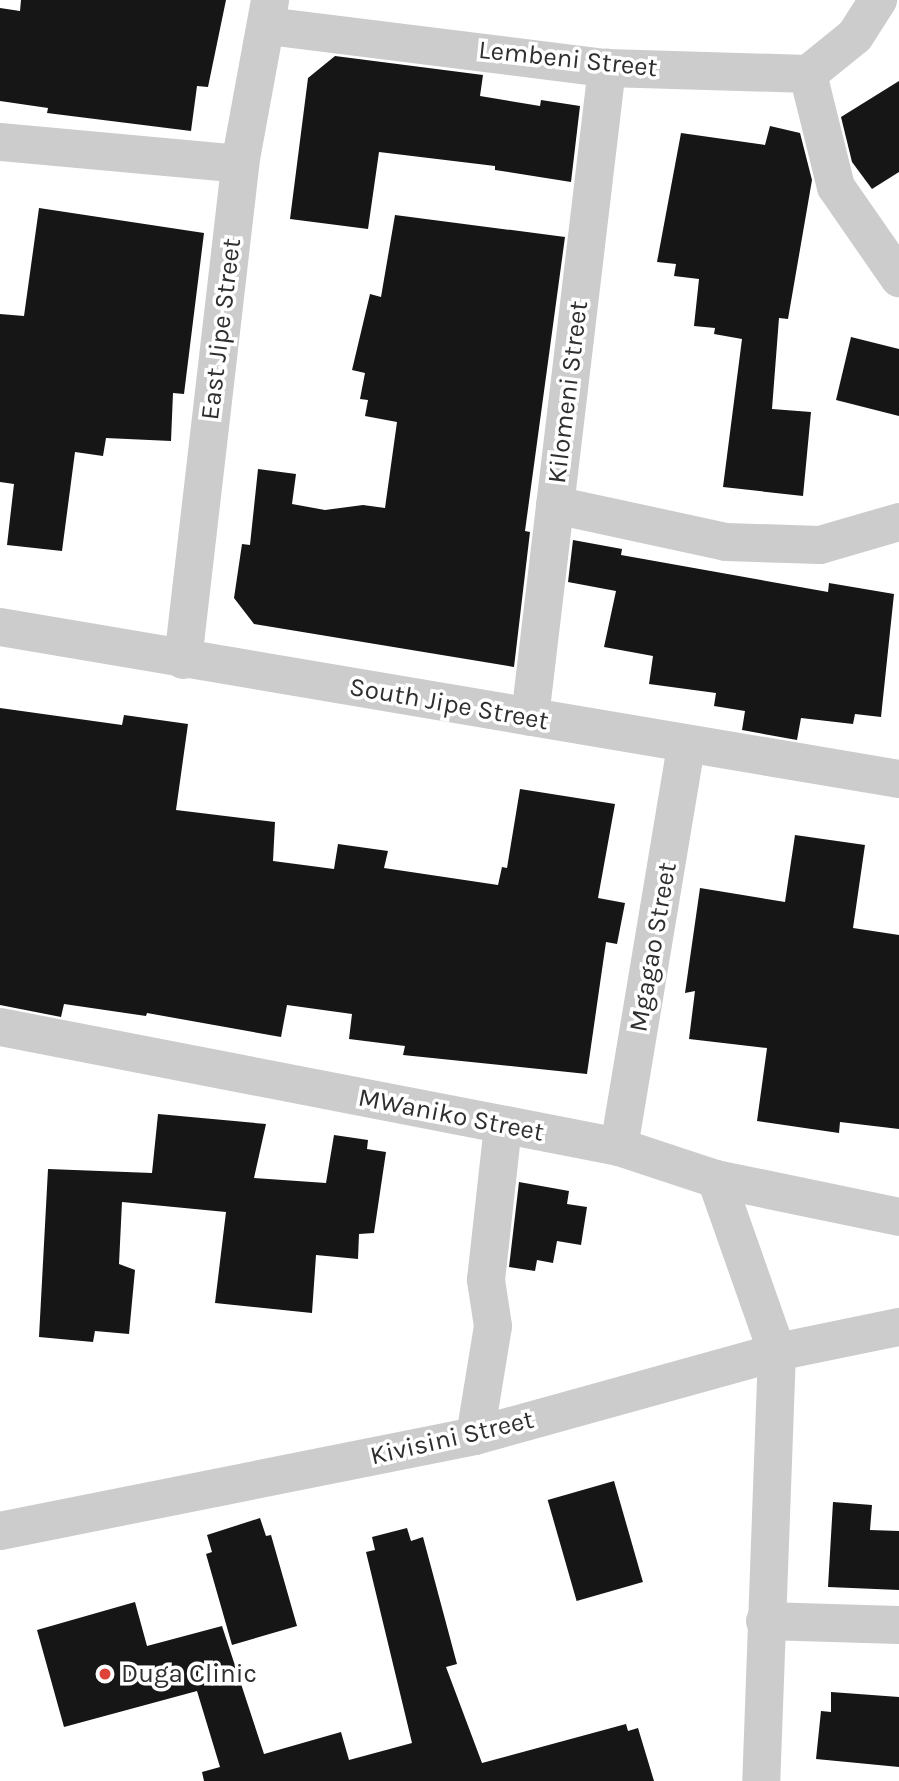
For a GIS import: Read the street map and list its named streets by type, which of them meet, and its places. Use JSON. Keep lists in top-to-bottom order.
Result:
{
  "streets": {
    "street": [
      "Lembeni Street",
      "East Jipe Street",
      "Kilomeni Street",
      "South Jipe Street",
      "Mgagao Street",
      "MWaniko Street",
      "Kivisini Street"
    ]
  },
  "crossings": [
    ["Lembeni Street", "East Jipe Street"],
    ["Lembeni Street", "Kilomeni Street"],
    ["East Jipe Street", "South Jipe Street"],
    ["Kilomeni Street", "South Jipe Street"],
    ["South Jipe Street", "Mgagao Street"],
    ["Mgagao Street", "MWaniko Street"]
  ],
  "places": ["Duga Clinic"]
}
